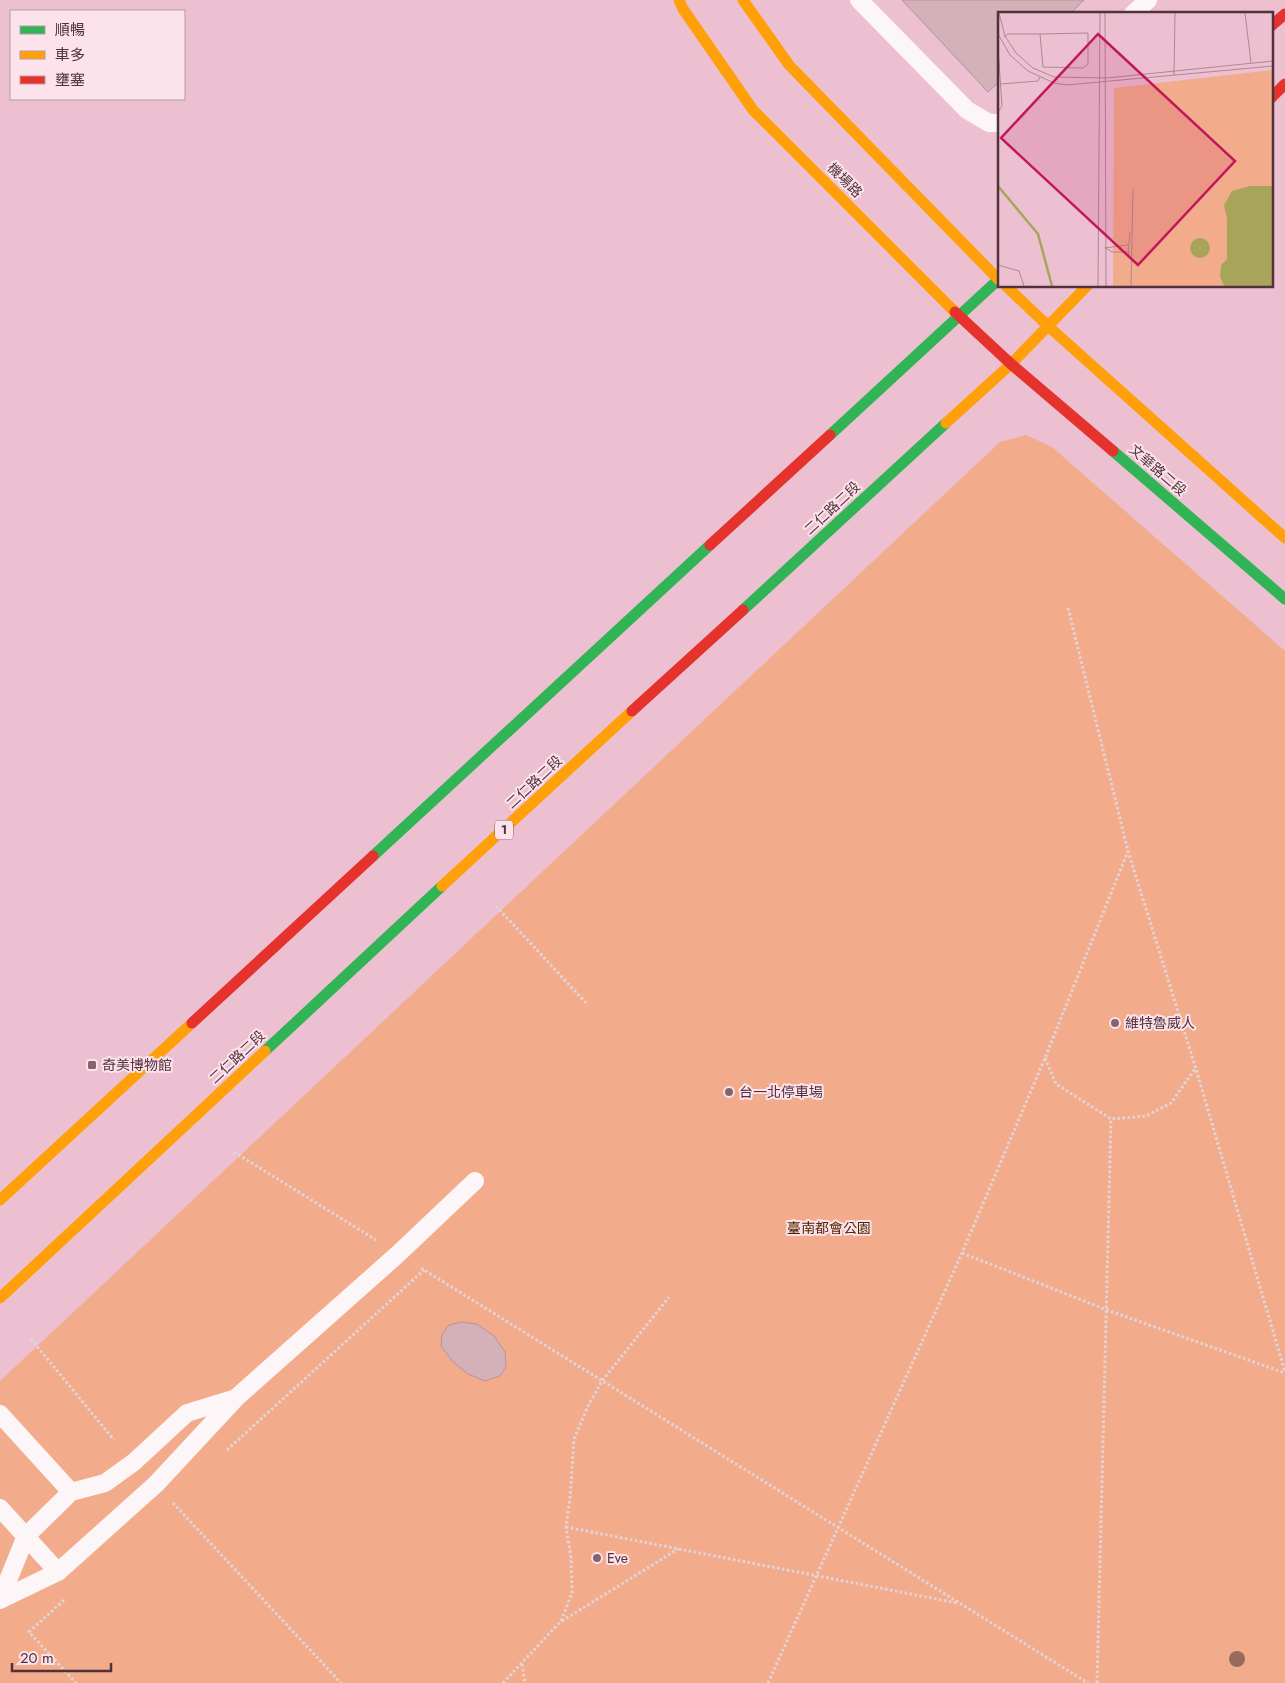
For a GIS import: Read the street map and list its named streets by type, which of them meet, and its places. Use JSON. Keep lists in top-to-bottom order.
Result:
{
  "streets": {
    "main road": [
      "機場路",
      "文華路二段",
      "二仁路二段",
      "1"
    ]
  },
  "crossings": [
    ["機場路", "文華路二段"],
    ["機場路", "二仁路二段"],
    ["文華路二段", "二仁路二段"]
  ],
  "parks": ["臺南都會公園"],
  "places": {
    "other": ["維特魯威人", "台一北停車場", "Eve"],
    "transit": ["奇美博物館"]
  },
  "legend": ["順暢", "車多", "壅塞"],
  "scale_bar": "20 m"
}
